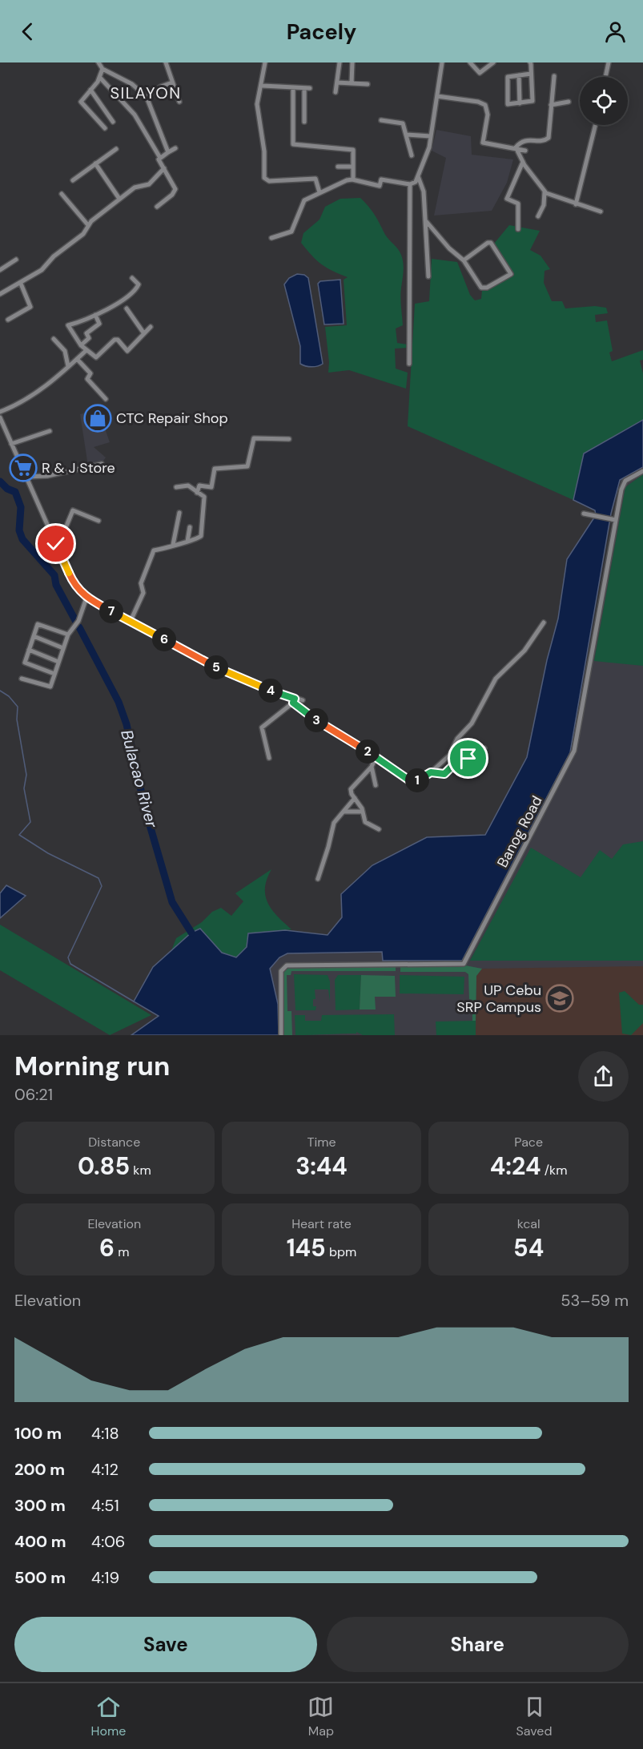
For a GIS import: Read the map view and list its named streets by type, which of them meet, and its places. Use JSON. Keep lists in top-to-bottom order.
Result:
{
  "streets": {
    "street": ["Banog Road"]
  },
  "districts": ["SILAYON"],
  "water": ["Bulacao River"],
  "places": {
    "shop": ["CTC Repair Shop"],
    "supermarket": ["R & J Store"],
    "school or university": ["UP Cebu SRP Campus"]
  },
  "page": {
    "header": "Pacely",
    "pins": [
      "7",
      "6",
      "5",
      "4",
      "3",
      "2",
      "1"
    ],
    "heading": ["Morning run", "06:21"],
    "stats": [
      ["Distance", "0.85 km"],
      ["Time", "3:44"],
      ["Pace", "4:24 /km"],
      ["Elevation", "6 m"],
      ["Heart rate", "145 bpm"],
      ["kcal", "54"]
    ],
    "chart": ["Elevation", "53–59 m"],
    "list": [
      {
        "name": "100 m",
        "note": "4:18"
      },
      {
        "name": "200 m",
        "note": "4:12"
      },
      {
        "name": "300 m",
        "note": "4:51"
      },
      {
        "name": "400 m",
        "note": "4:06"
      },
      {
        "name": "500 m",
        "note": "4:19"
      }
    ],
    "buttons": ["Save", "Share"],
    "tabs": ["Home", "Map", "Saved"]
  }
}
